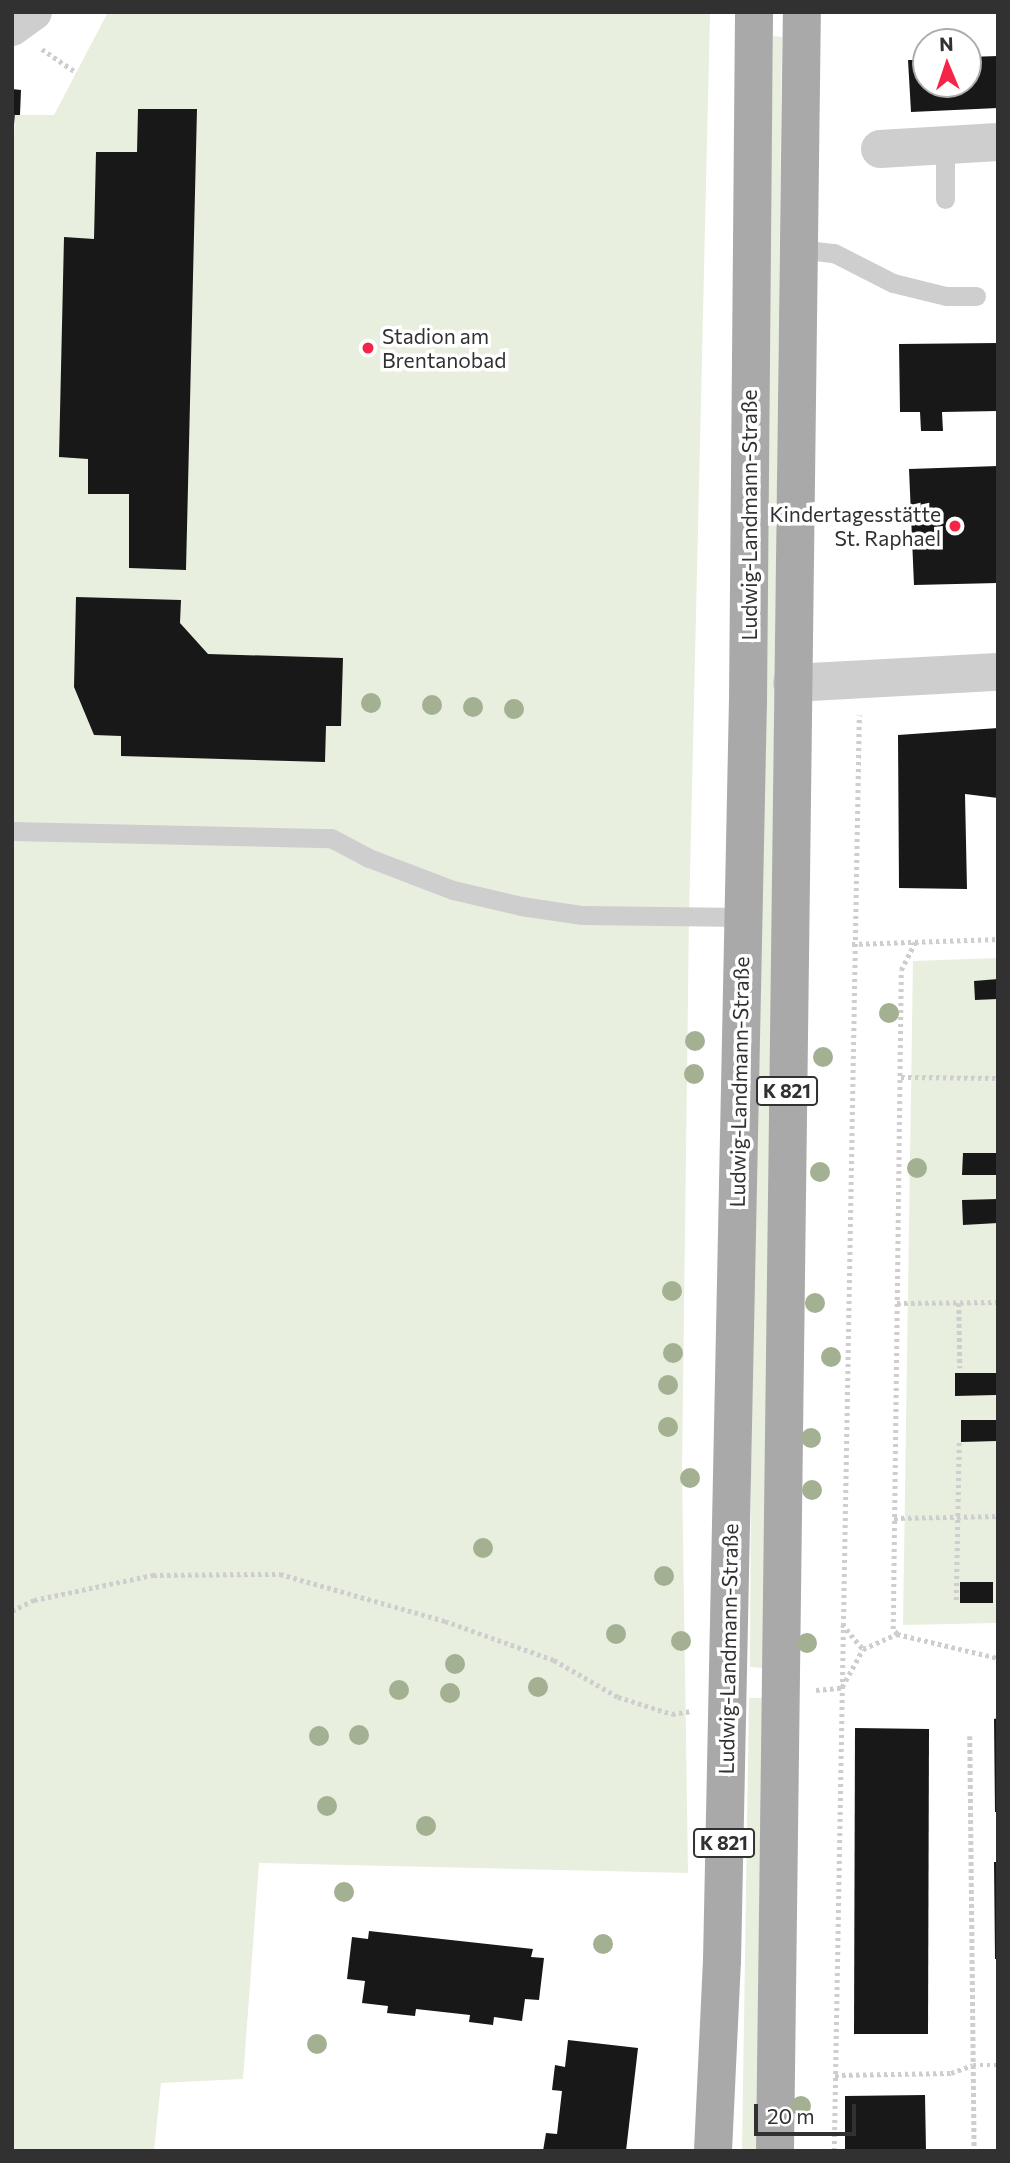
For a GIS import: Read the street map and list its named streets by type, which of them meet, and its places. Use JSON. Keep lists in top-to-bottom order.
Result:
{
  "streets": {
    "main road": ["Ludwig-Landmann-Straße", "K 821"]
  },
  "places": ["Stadion am Brentanobad", "Kindertagesstätte St. Raphael"],
  "scale_bar": "20 m",
  "north": "top"
}
